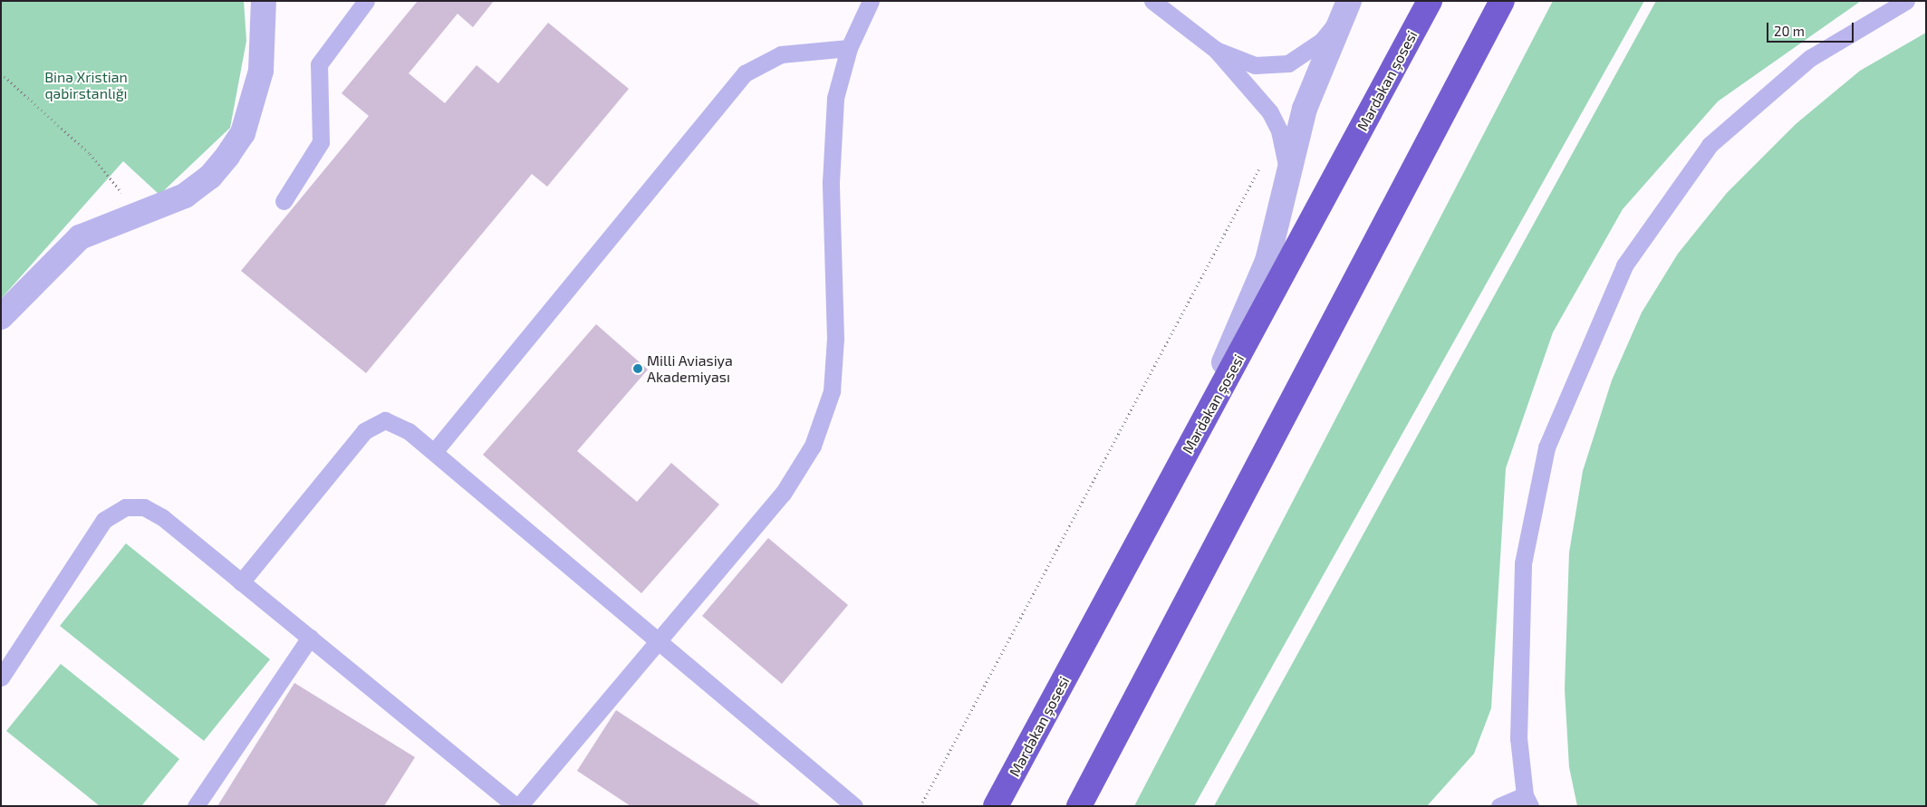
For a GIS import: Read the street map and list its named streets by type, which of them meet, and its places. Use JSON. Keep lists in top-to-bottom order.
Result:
{
  "streets": {
    "highway": ["Mərdəkan şosesi"]
  },
  "parks": ["Binə Xristian qəbirstanlığı"],
  "places": ["Milli Aviasiya Akademiyası"],
  "scale_bar": "20 m"
}
